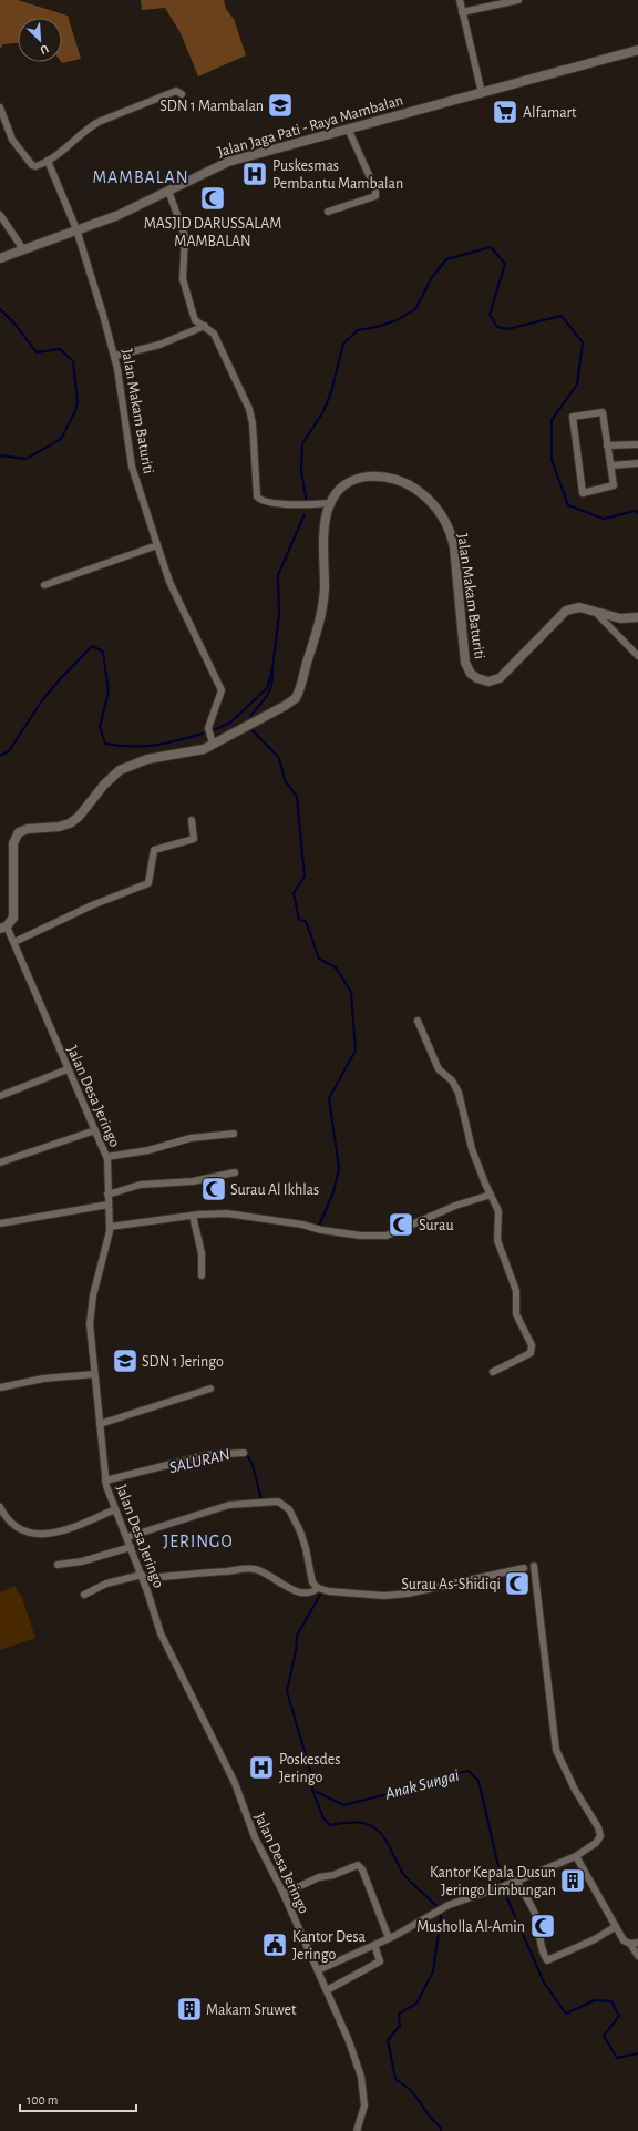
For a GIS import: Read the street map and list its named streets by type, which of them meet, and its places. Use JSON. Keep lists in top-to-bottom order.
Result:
{
  "streets": {
    "street": ["Jalan Jaga Pati - Raya Mambalan", "Jalan Makam Baturiti", "Jalan Desa Jeringo"]
  },
  "crossings": [
    ["Jalan Jaga Pati - Raya Mambalan", "Jalan Makam Baturiti"],
    ["Jalan Makam Baturiti", "Jalan Desa Jeringo"]
  ],
  "districts": ["MAMBALAN", "JERINGO"],
  "water": ["SALURAN", "Anak Sungai"],
  "places": {
    "school or university": ["SDN 1 Mambalan", "SDN 1 Jeringo"],
    "supermarket": ["Alfamart"],
    "hospital": ["Puskesmas Pembantu Mambalan", "Poskesdes Jeringo"],
    "mosque": [
      "MASJID DARUSSALAM MAMBALAN",
      "Surau Al Ikhlas",
      "Surau",
      "Surau As-Shidiqi",
      "Musholla Al-Amin"
    ],
    "building": ["Kantor Kepala Dusun Jeringo Limbungan", "Makam Sruwet"],
    "public building": ["Kantor Desa Jeringo"]
  },
  "scale_bar": "100 m",
  "north": "bottom right"
}
